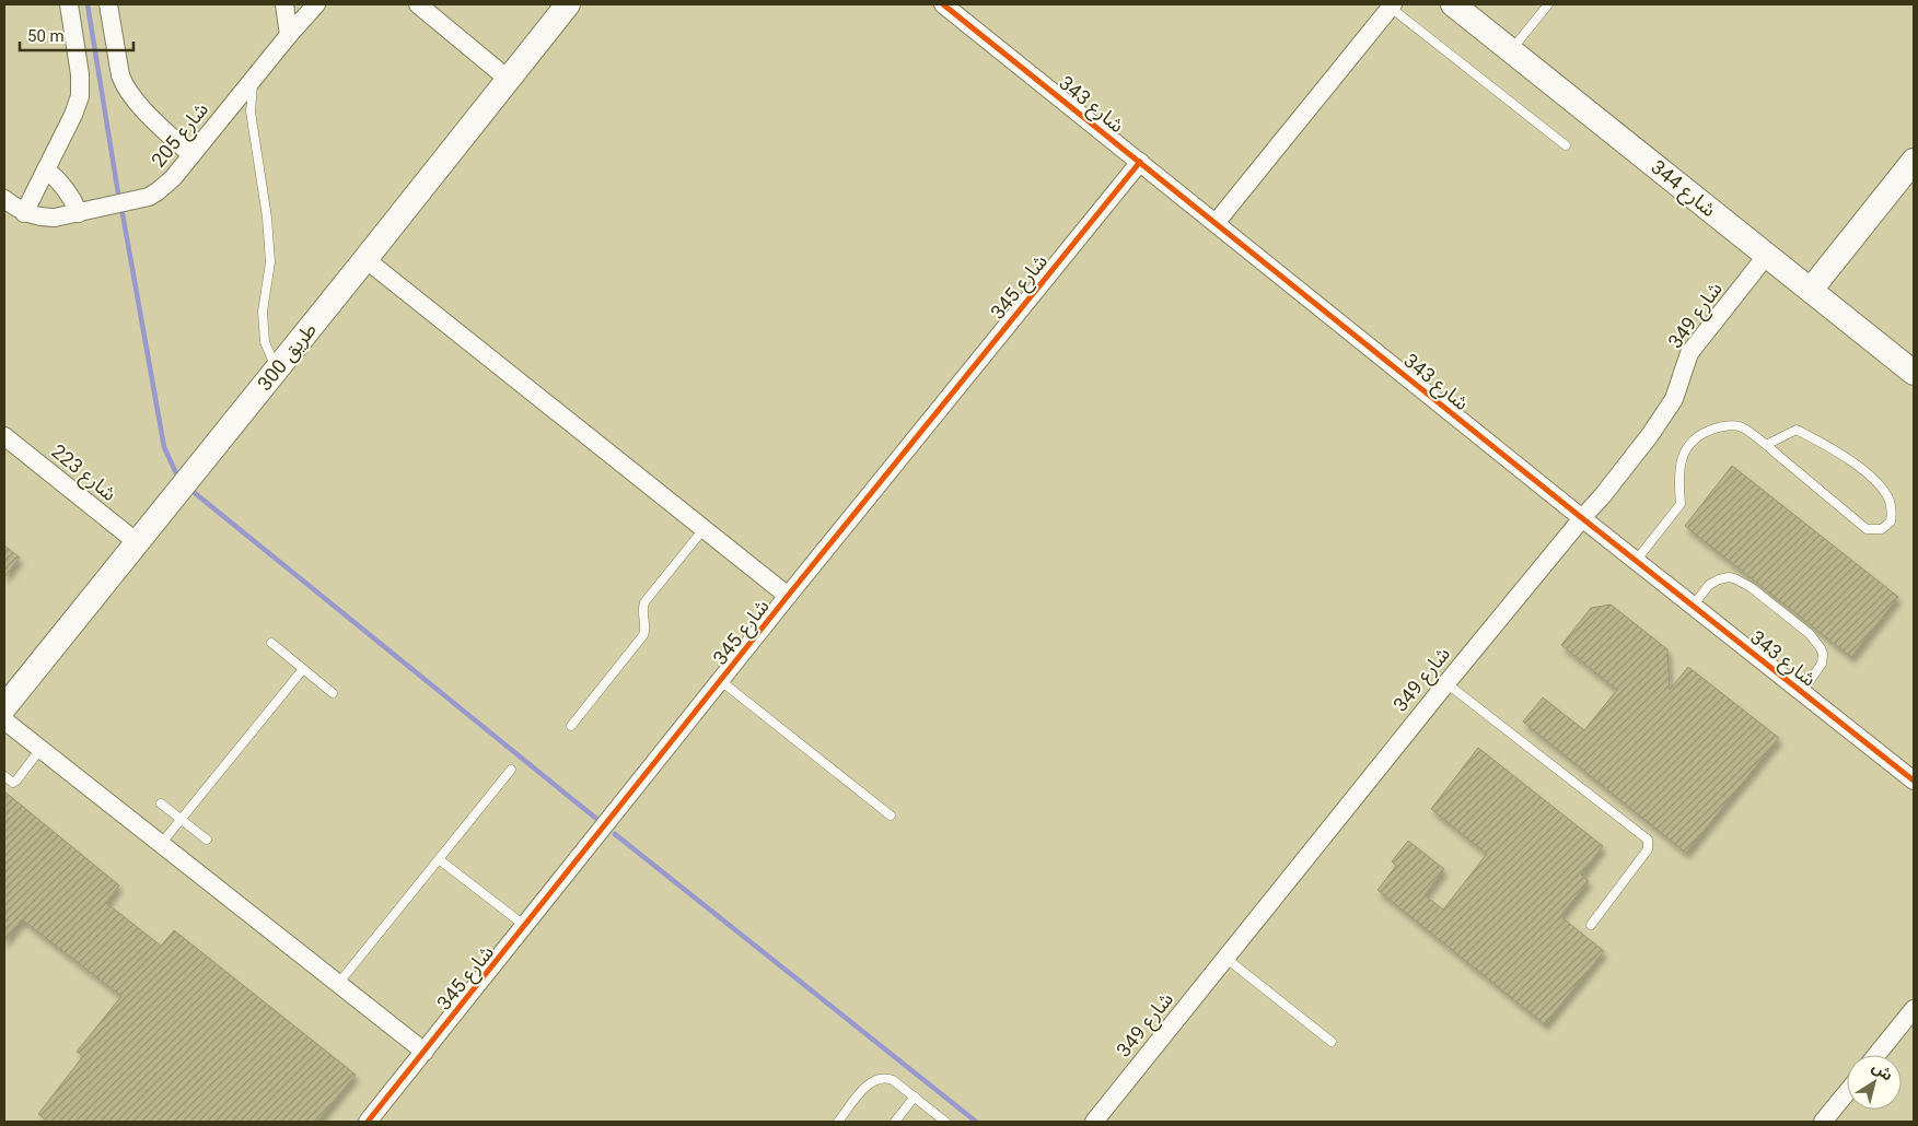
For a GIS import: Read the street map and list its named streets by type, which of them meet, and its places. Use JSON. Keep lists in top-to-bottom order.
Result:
{
  "streets": {
    "main road": ["شارع 344", "طريق 300"],
    "street": [
      "شارع 343",
      "شارع 205",
      "شارع 345",
      "شارع 349",
      "شارع 223"
    ]
  },
  "crossings": [
    ["شارع 343", "شارع 345"],
    ["شارع 343", "شارع 349"],
    ["شارع 344", "شارع 349"],
    ["طريق 300", "شارع 223"]
  ],
  "scale_bar": "50 m",
  "north": "top right"
}
